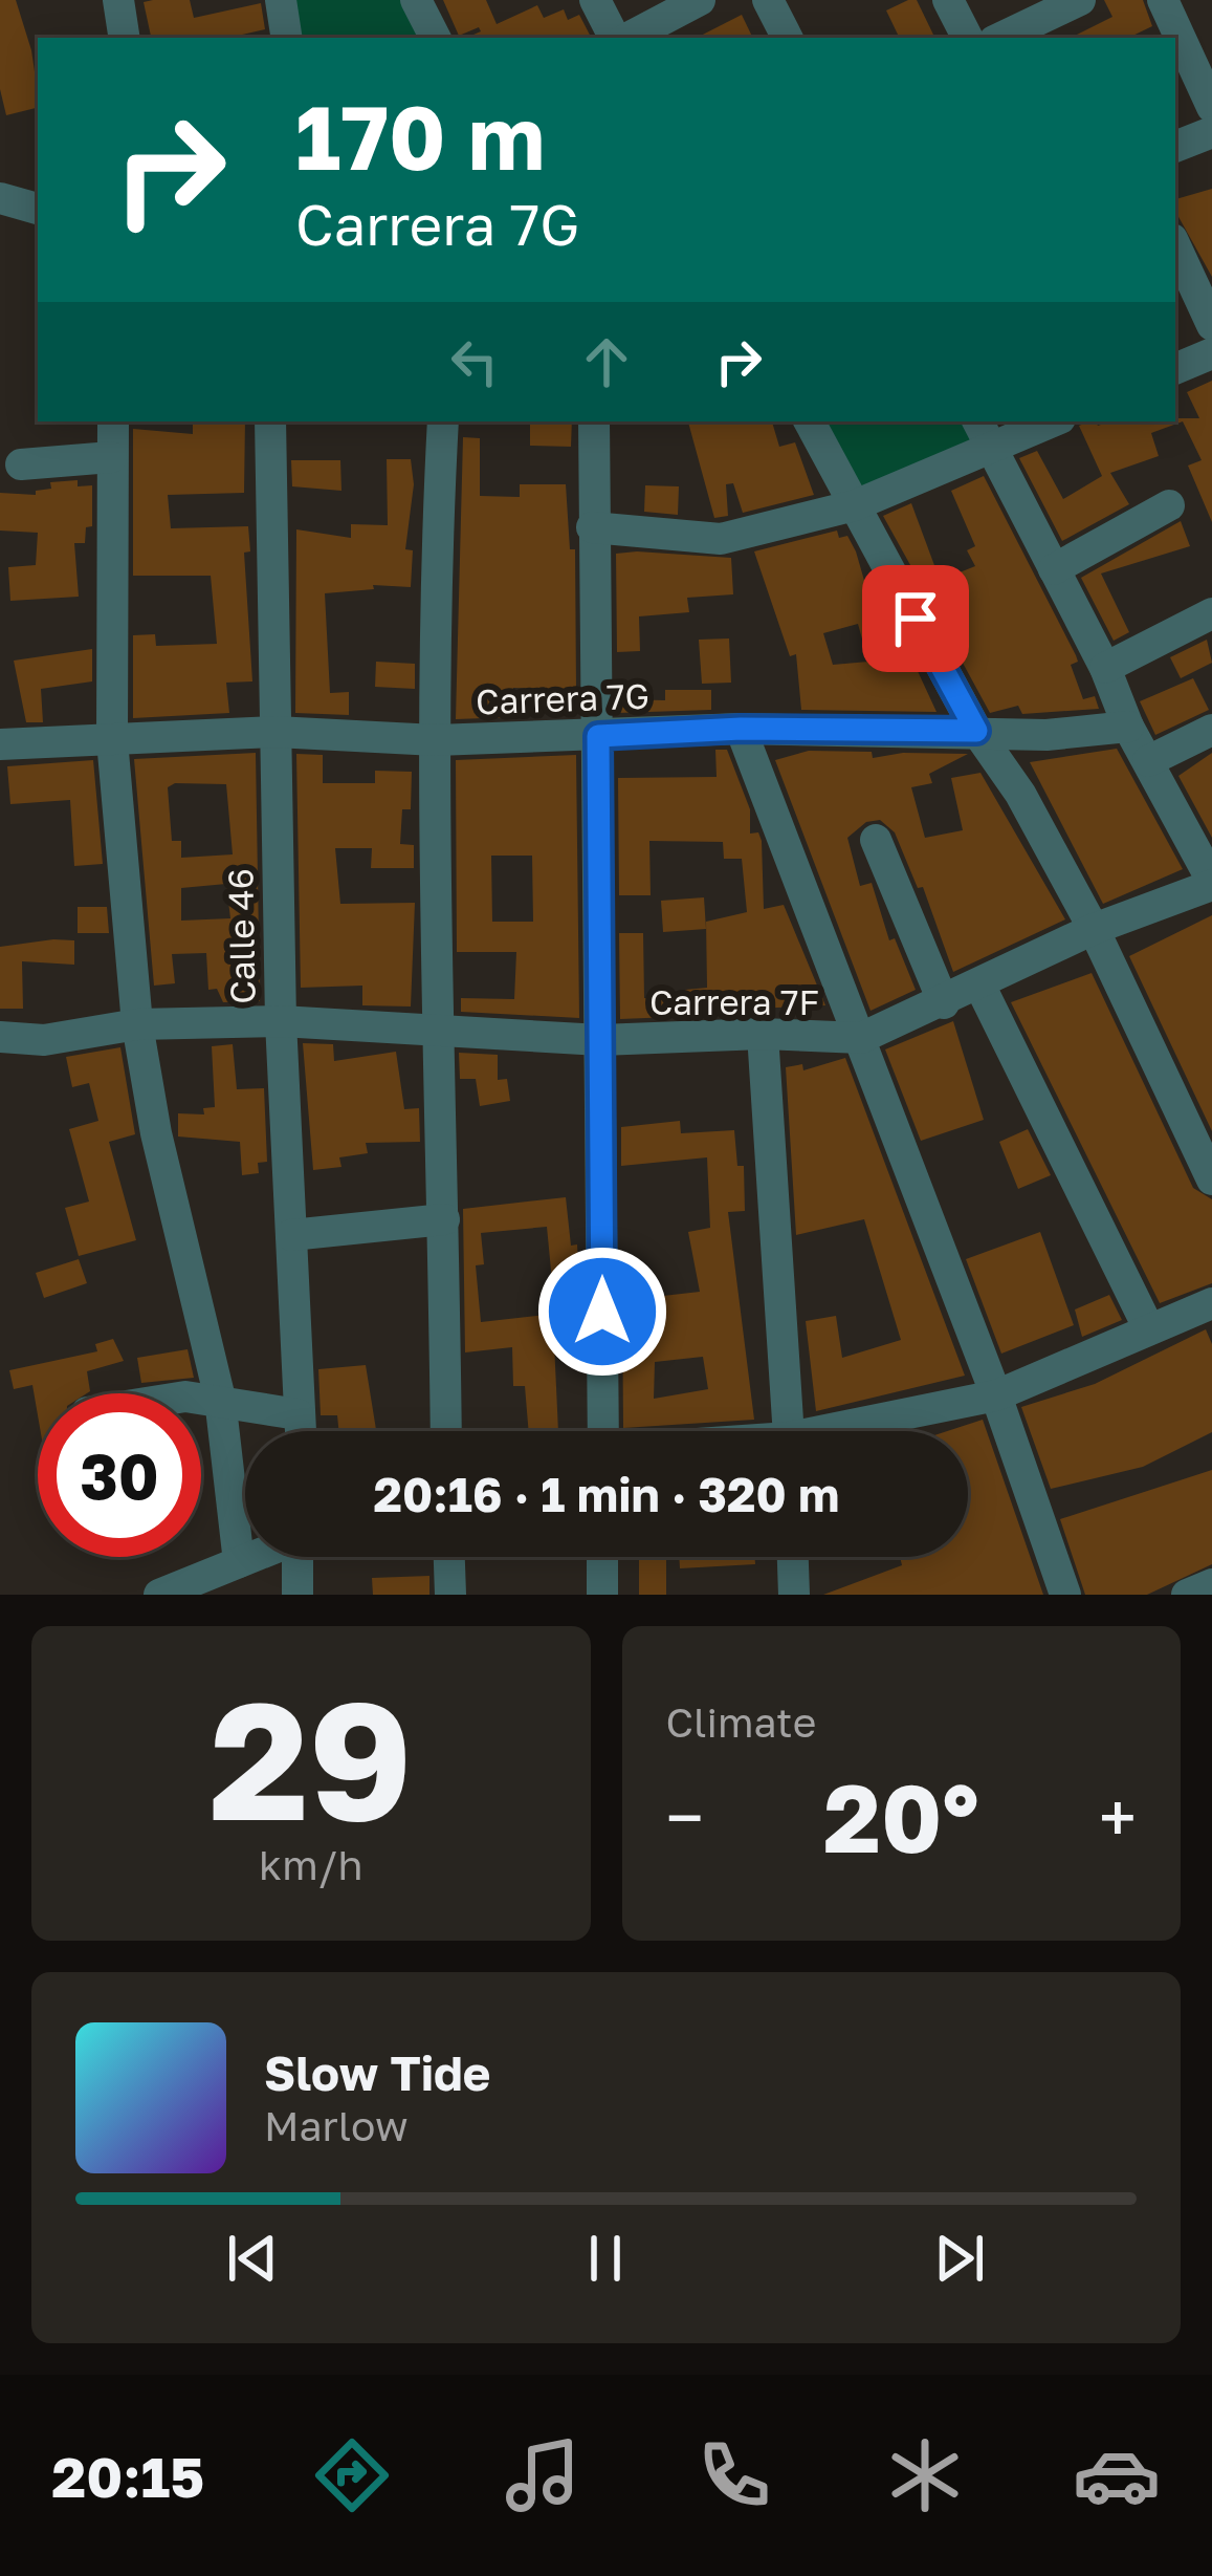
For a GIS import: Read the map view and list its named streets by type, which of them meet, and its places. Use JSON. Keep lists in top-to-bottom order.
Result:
{
  "streets": {
    "street": ["Carrera 7G", "Calle 46", "Carrera 7F"]
  },
  "crossings": [
    ["Carrera 7G", "Calle 46"],
    ["Calle 46", "Carrera 7F"]
  ],
  "page": {
    "turn": ["170 m", "Carrera 7G"],
    "limit": "30",
    "trip": "20:16 · 1 min · 320 m",
    "tile": [
      ["29", "km/h"],
      "Climate"
    ],
    "heat": ["−", "20°", "+"],
    "song": ["Slow Tide", "Marlow"],
    "tabs": "20:15"
  }
}
